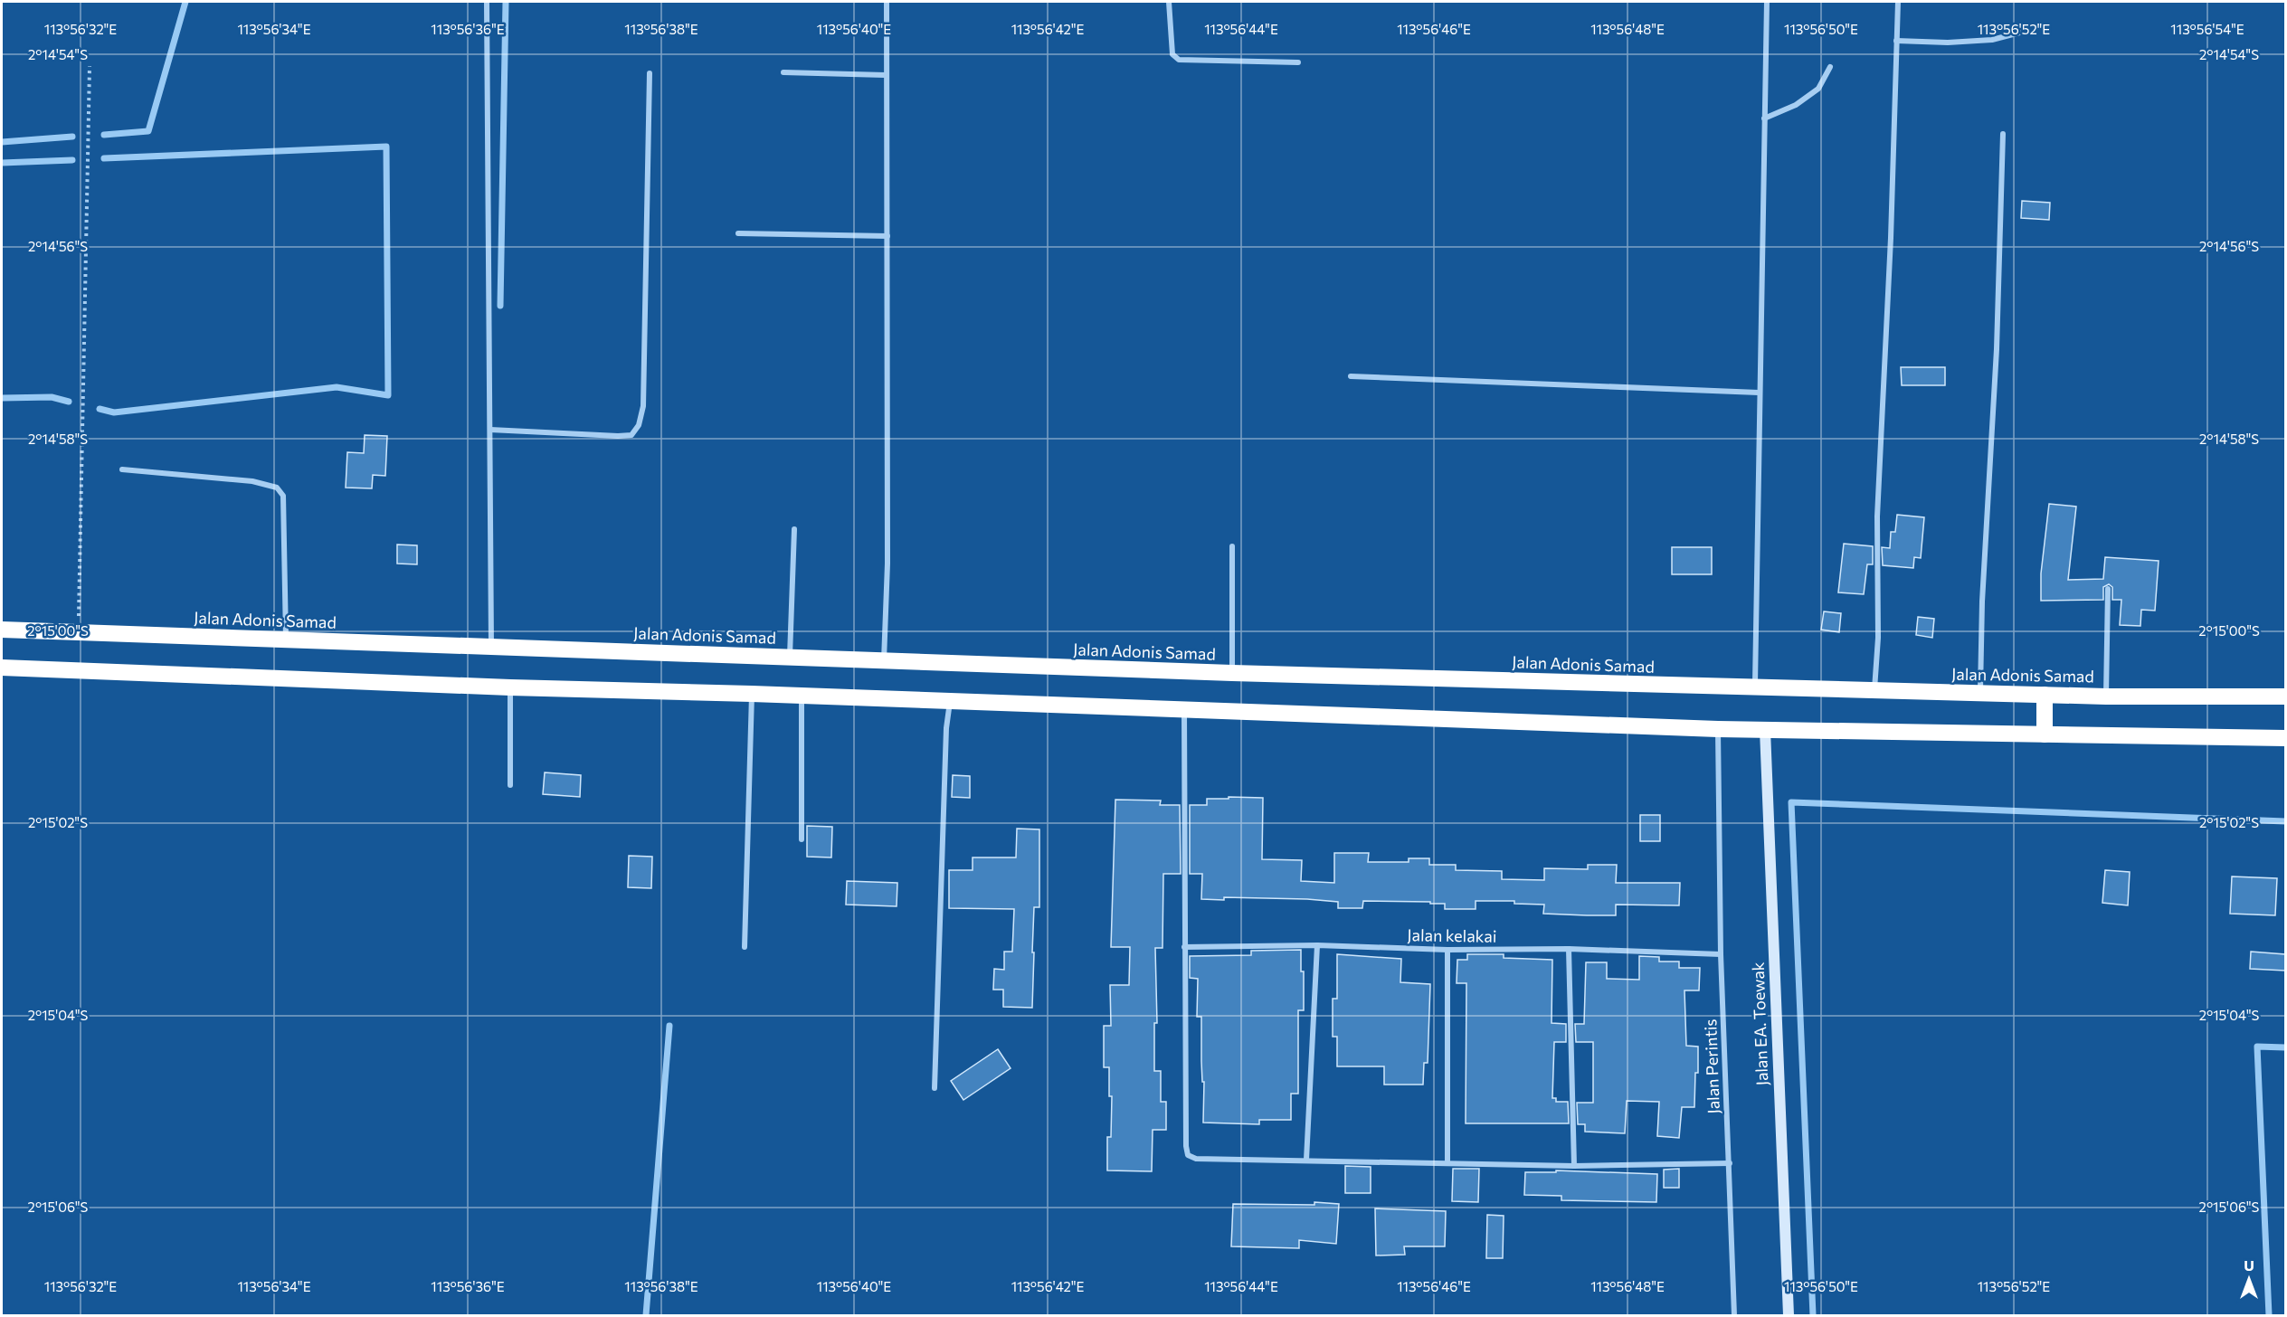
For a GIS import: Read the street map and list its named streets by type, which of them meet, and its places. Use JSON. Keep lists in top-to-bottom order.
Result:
{
  "streets": {
    "highway": ["Jalan Adonis Samad"],
    "street": ["Jalan kelakai", "Jalan EA. Toewak", "Jalan Perintis"]
  },
  "crossings": [
    ["Jalan kelakai", "Jalan Perintis"]
  ],
  "north": "top",
  "coordinates": [
    "113°56'32\"E",
    "113°56'34\"E",
    "113°56'36\"E",
    "113°56'38\"E",
    "113°56'40\"E",
    "113°56'42\"E",
    "113°56'44\"E",
    "113°56'46\"E",
    "113°56'48\"E",
    "113°56'50\"E",
    "113°56'52\"E",
    "113°56'54\"E",
    "2°14'54\"S",
    "2°14'56\"S",
    "2°14'58\"S",
    "2°15'00\"S",
    "2°15'02\"S",
    "2°15'04\"S",
    "2°15'06\"S"
  ]
}
